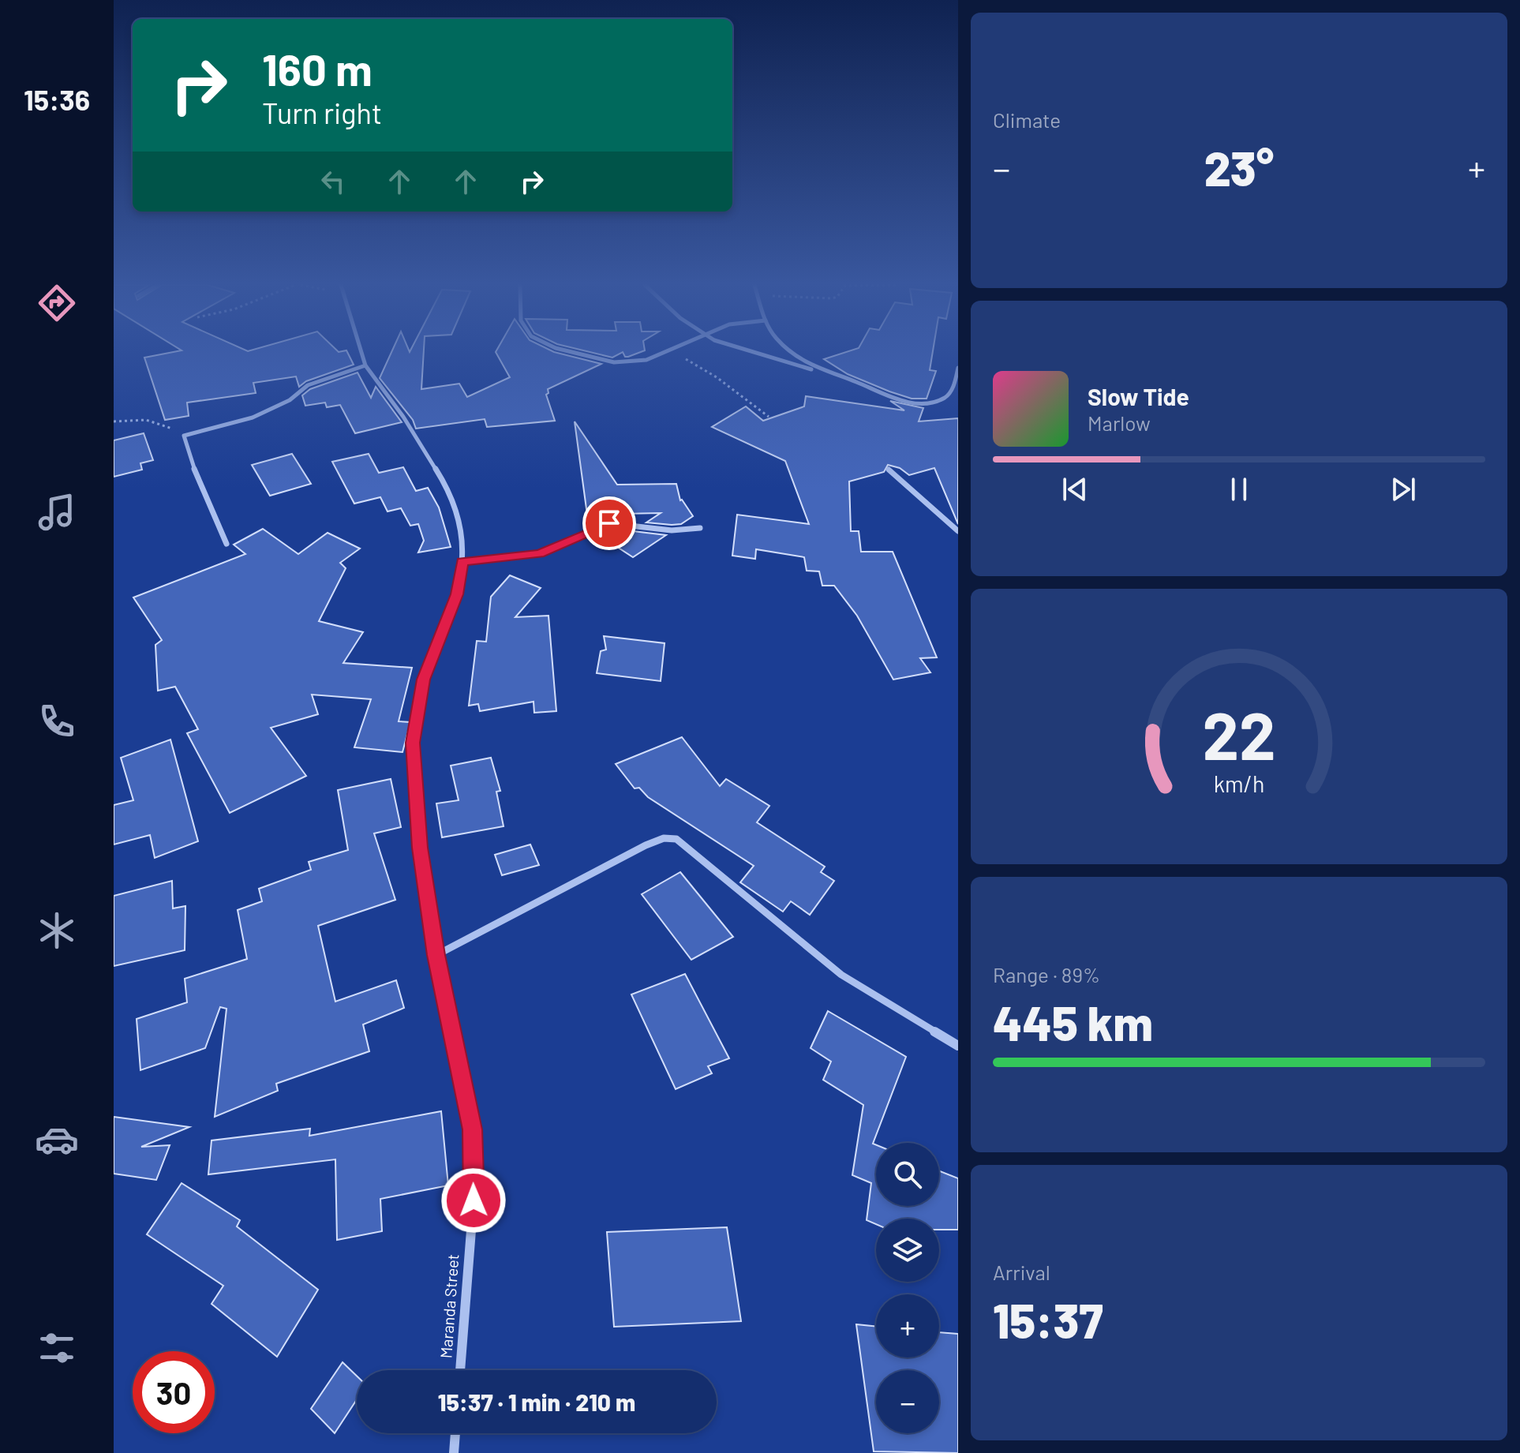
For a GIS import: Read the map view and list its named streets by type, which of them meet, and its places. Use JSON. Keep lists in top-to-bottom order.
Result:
{
  "streets": {
    "street": ["Maranda Street"]
  },
  "page": {
    "tabs": "15:36",
    "tile": [
      "Climate",
      ["Range · 89%", "445 km"],
      ["Arrival", "15:37"]
    ],
    "turn": ["160 m", "Turn right"],
    "heat": ["−", "23°", "+"],
    "song": ["Slow Tide", "Marlow"],
    "map_buttons": ["+", "−"],
    "limit": "30",
    "trip": "15:37 · 1 min · 210 m",
    "gauge": ["22", "km/h"]
  }
}
